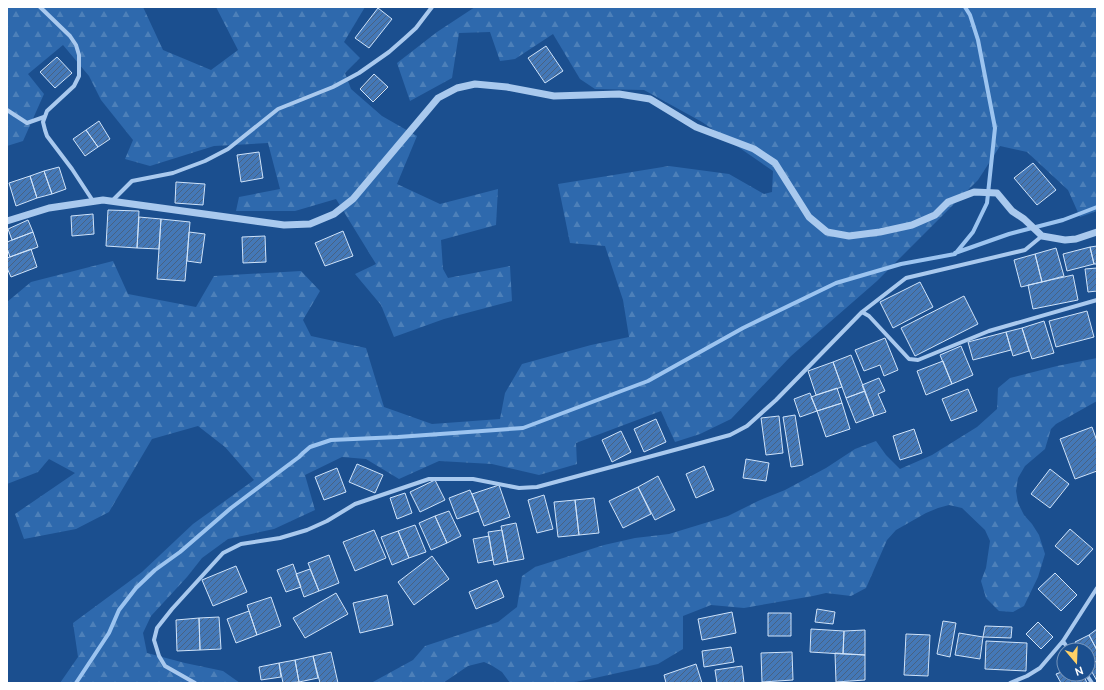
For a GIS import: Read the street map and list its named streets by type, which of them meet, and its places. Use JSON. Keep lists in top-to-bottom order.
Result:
{
  "north": "bottom"
}
